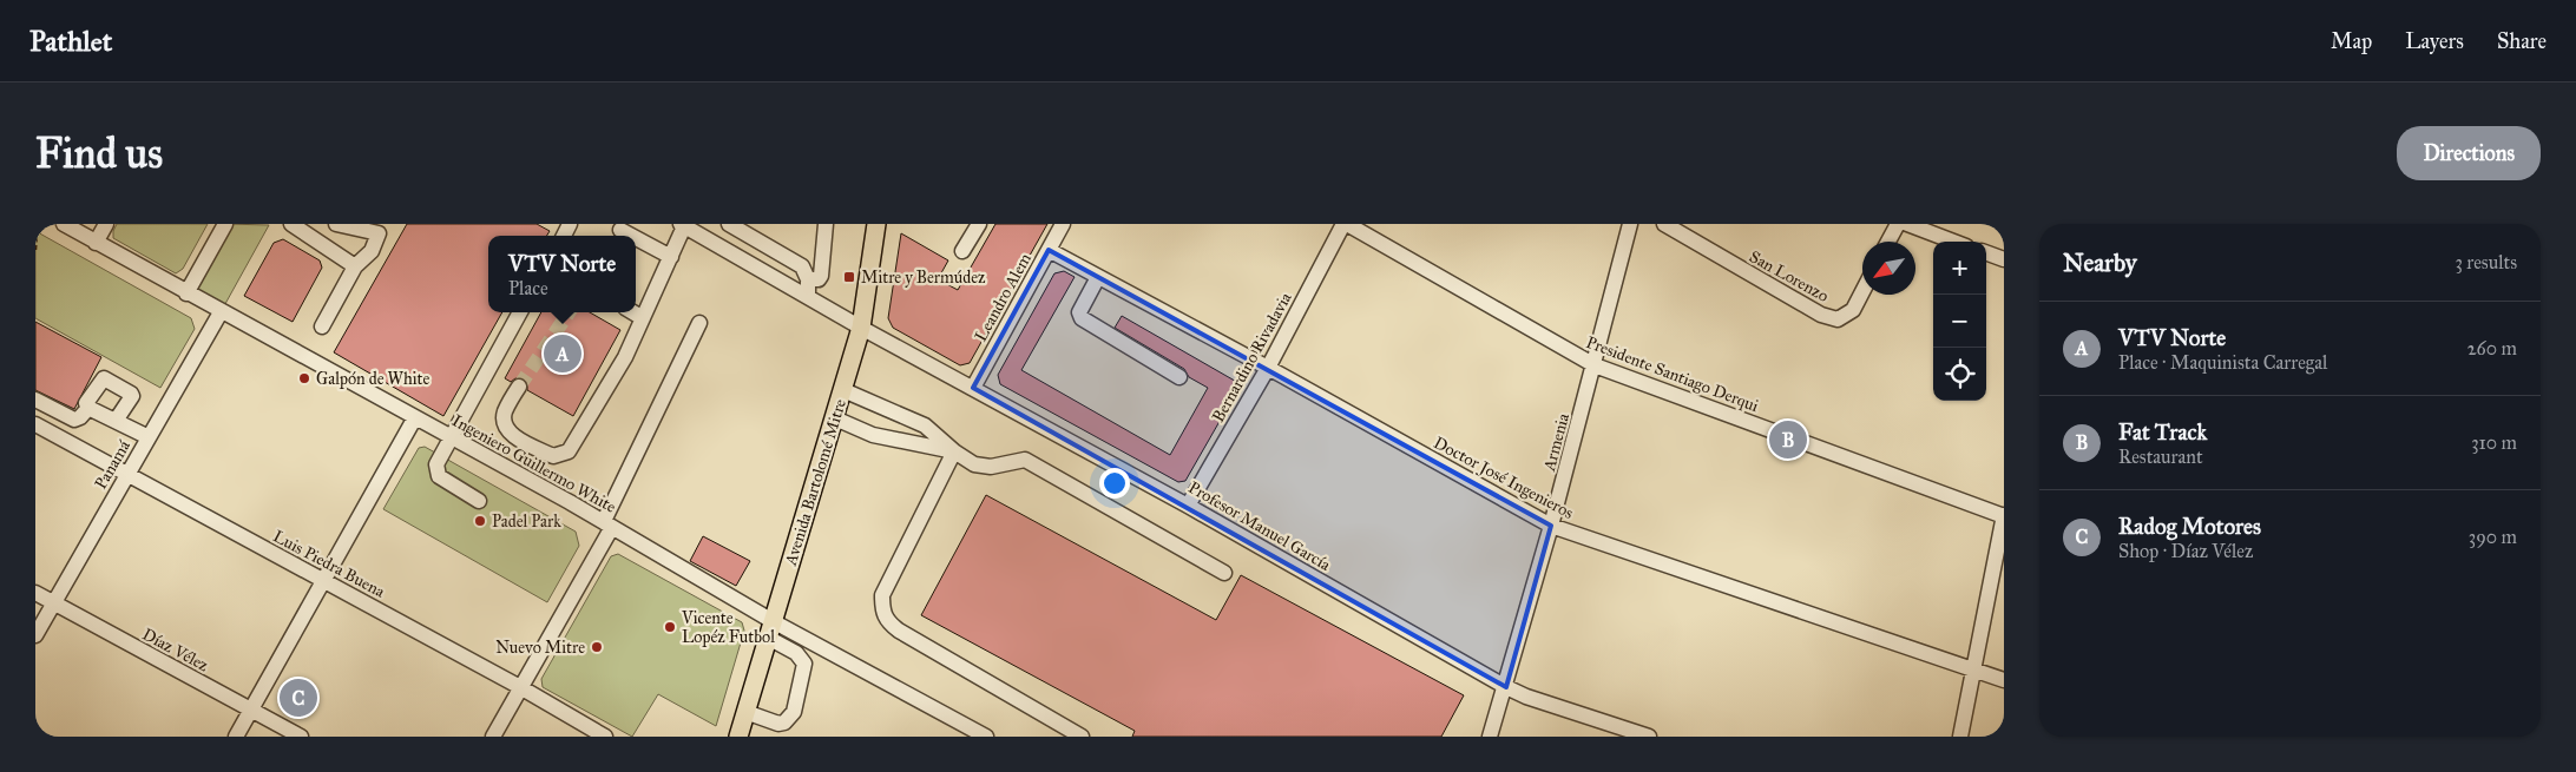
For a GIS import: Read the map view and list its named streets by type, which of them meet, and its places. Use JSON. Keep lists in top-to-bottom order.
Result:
{
  "streets": {
    "main road": ["Avenida Bartolomé Mitre"],
    "street": [
      "San Lorenzo",
      "Leandro Alem",
      "Bernardino Rivadavia",
      "Presidente Santiago Derqui",
      "Armenia",
      "Ingeniero Guillermo White",
      "Panamá",
      "Doctor José Ingenieros",
      "Profesor Manuel García",
      "Luis Piedra Buena",
      "Díaz Vélez"
    ]
  },
  "crossings": [
    ["Leandro Alem", "Doctor José Ingenieros"],
    ["Leandro Alem", "Profesor Manuel García"],
    ["Bernardino Rivadavia", "Presidente Santiago Derqui"],
    ["Bernardino Rivadavia", "Doctor José Ingenieros"],
    ["Bernardino Rivadavia", "Profesor Manuel García"],
    ["Presidente Santiago Derqui", "Armenia"],
    ["Armenia", "Doctor José Ingenieros"],
    ["Armenia", "Profesor Manuel García"],
    ["Ingeniero Guillermo White", "Panamá"],
    ["Ingeniero Guillermo White", "Avenida Bartolomé Mitre"],
    ["Panamá", "Luis Piedra Buena"],
    ["Panamá", "Díaz Vélez"],
    ["Avenida Bartolomé Mitre", "Profesor Manuel García"]
  ],
  "places": {
    "transit": ["Mitre y Bermúdez"],
    "other": [
      "Galpón de White",
      "Padel Park",
      "Vicente Lopéz Futbol",
      "Nuevo Mitre"
    ]
  },
  "north": "bottom left",
  "page": {
    "header": "Pathlet",
    "nav": ["Map", "Layers", "Share"],
    "buttons": "Directions",
    "title": "Find us",
    "heading": ["Nearby", "3 results"],
    "popup": ["VTV Norte", "Place"],
    "map_buttons": ["+", "−"],
    "list": [
      {
        "mark": "A",
        "name": "VTV Norte",
        "note": "Place · Maquinista Carregal",
        "value": "260 m"
      },
      {
        "mark": "B",
        "name": "Fat Track",
        "note": "Restaurant",
        "value": "310 m"
      },
      {
        "mark": "C",
        "name": "Radog Motores",
        "note": "Shop · Díaz Vélez",
        "value": "390 m"
      }
    ],
    "pins": ["A", "B", "C"]
  }
}
